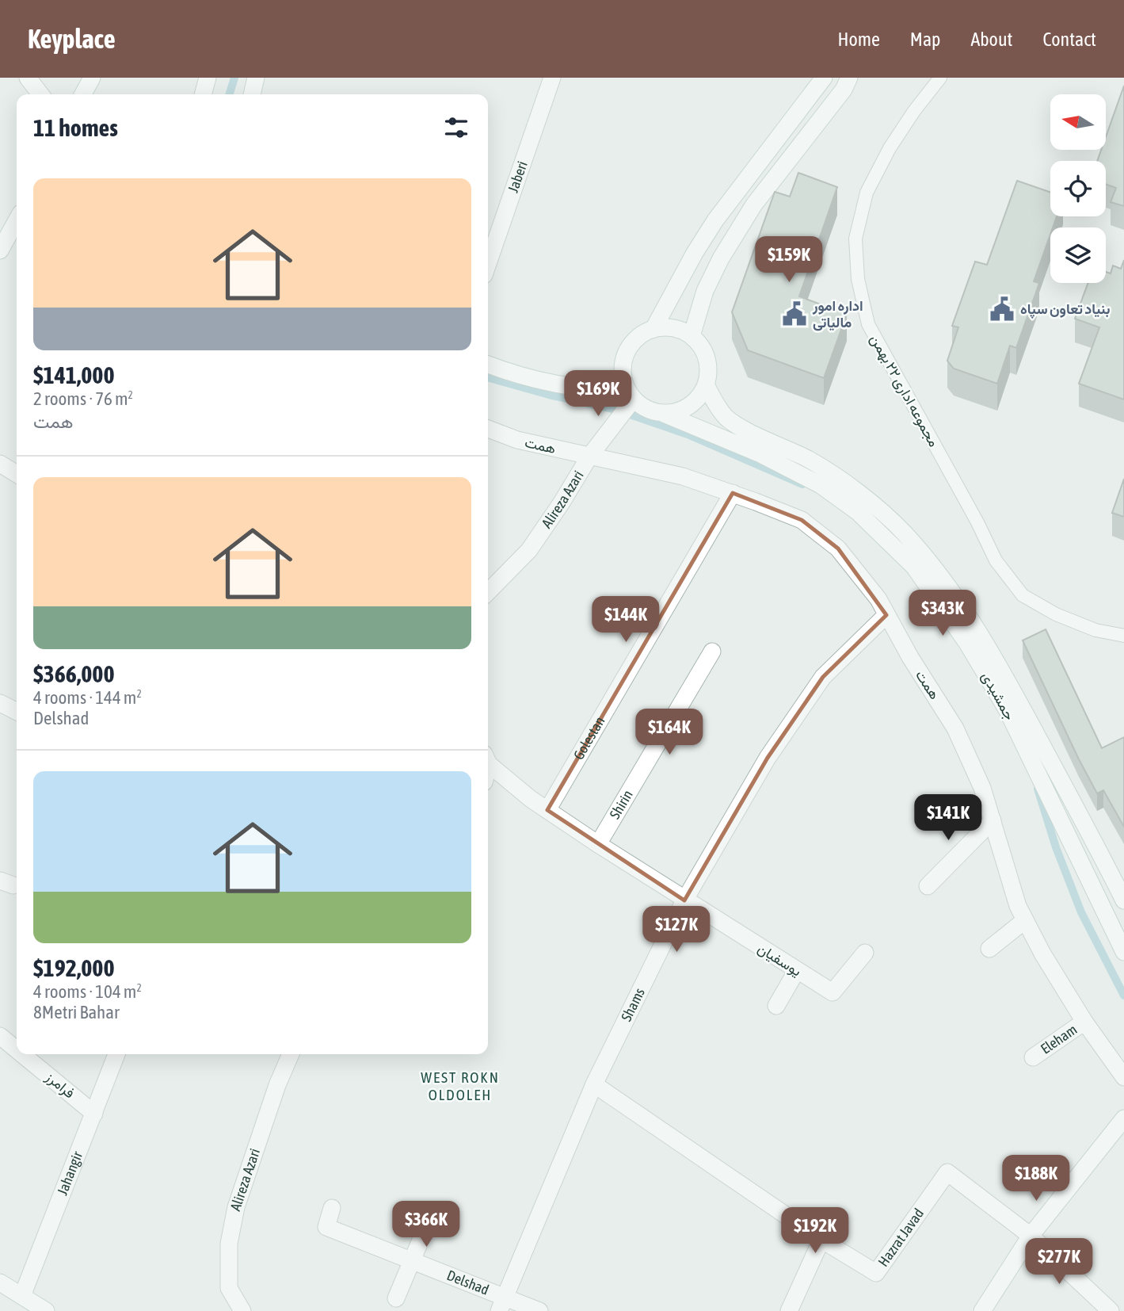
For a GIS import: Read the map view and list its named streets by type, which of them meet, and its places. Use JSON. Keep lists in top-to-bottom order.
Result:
{
  "streets": {
    "street": [
      "Jaberi",
      "همت",
      "Alireza Azari",
      "جمشیدی",
      "Golestan",
      "Shirin",
      "یوسفیان",
      "Shams",
      "Eleham",
      "فرامرز",
      "Jahangir",
      "Hazrat Javad",
      "Delshad"
    ],
    "lane": ["مجموعه اداری ۲۲ بهمن"]
  },
  "crossings": [
    ["همت", "Alireza Azari"],
    ["همت", "Golestan"],
    ["همت", "Shams"],
    ["همت", "Eleham"],
    ["Alireza Azari", "جمشیدی"],
    ["یوسفیان", "Shams"],
    ["Shams", "Hazrat Javad"],
    ["Shams", "Delshad"],
    ["فرامرز", "Jahangir"]
  ],
  "districts": ["WEST ROKN OLDOLEH"],
  "places": {
    "public building": ["بنیاد تعاون سپاه", "اداره امور مالیاتی"]
  },
  "north": "left",
  "page": {
    "header": "Keyplace",
    "nav": [
      "Home",
      "Map",
      "About",
      "Contact"
    ],
    "heading": "11 homes",
    "list": [
      {
        "name": "$141,000",
        "note": "2 rooms · 76 m² · همت"
      },
      {
        "name": "$366,000",
        "note": "4 rooms · 144 m² · Delshad"
      },
      {
        "name": "$192,000",
        "note": "4 rooms · 104 m² · 8Metri Bahar"
      }
    ],
    "price": [
      "$159K",
      "$169K",
      "$343K",
      "$144K",
      "$164K",
      "$141K",
      "$127K",
      "$188K",
      "$366K",
      "$192K",
      "$277K"
    ]
  }
}
